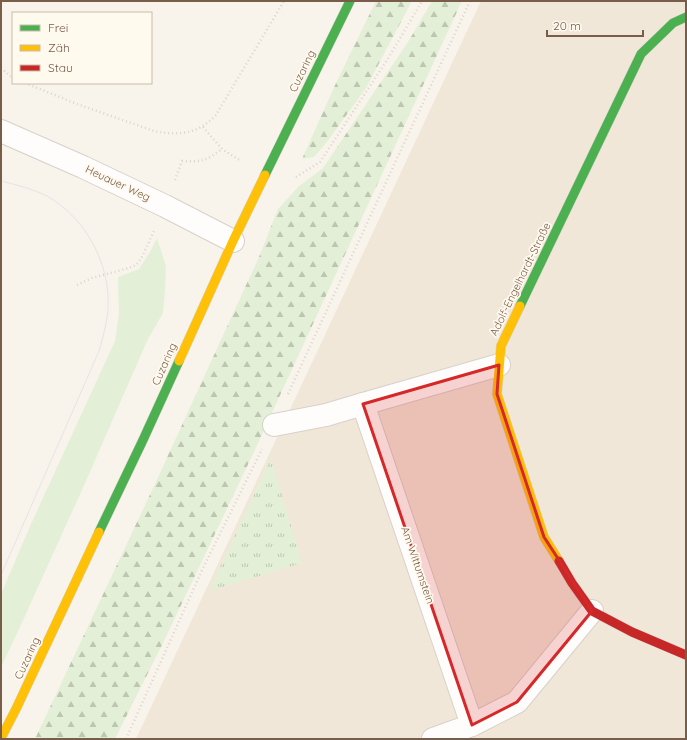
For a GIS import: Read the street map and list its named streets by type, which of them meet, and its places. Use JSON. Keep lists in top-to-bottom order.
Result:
{
  "streets": {
    "main road": ["Cuzaring", "Adolf-Engelhardt-Straße"],
    "street": ["Heuauer Weg", "Am Wittumstein"]
  },
  "crossings": [
    ["Cuzaring", "Heuauer Weg"]
  ],
  "legend": ["Frei", "Zäh", "Stau"],
  "scale_bar": "20 m"
}
